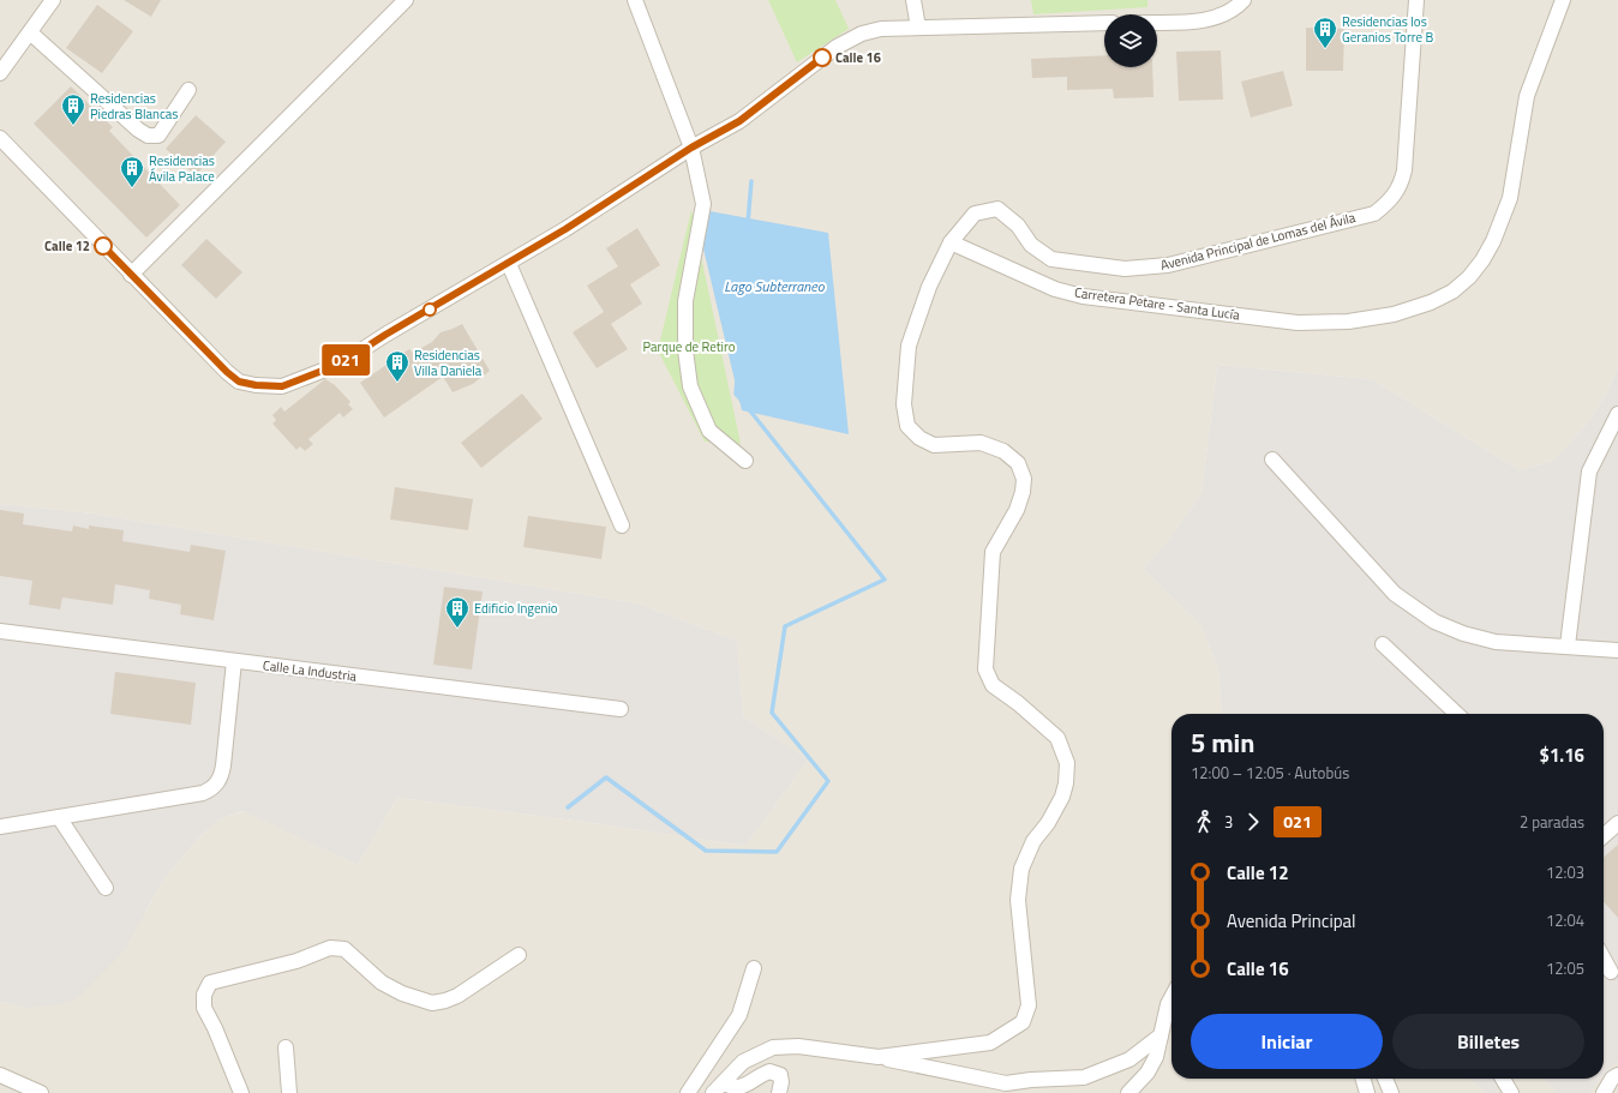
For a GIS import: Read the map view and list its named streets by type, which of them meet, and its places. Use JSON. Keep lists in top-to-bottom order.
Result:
{
  "streets": {
    "street": ["Avenida Principal de Lomas del Ávila", "Carretera Petare - Santa Lucía", "Calle La Industria"]
  },
  "crossings": [
    ["Avenida Principal de Lomas del Ávila", "Carretera Petare - Santa Lucía"]
  ],
  "water": ["Lago Subterraneo"],
  "parks": ["Parque de Retiro"],
  "places": {
    "building": [
      "Residencias los Geranios Torre B",
      "Residencias Piedras Blancas",
      "Residencias Ávila Palace",
      "Residencias Villa Daniela",
      "Edificio Ingenio"
    ],
    "other": ["Calle 16", "Calle 12"]
  },
  "lines": ["bus line 021"],
  "page": {
    "on_map": "021",
    "heading": ["5 min", "12:00 – 12:05 · Autobús", "$1.16"],
    "legs": ["3", "021", "2 paradas"],
    "list": [
      {
        "name": "Calle 12",
        "value": "12:03"
      },
      {
        "name": "Avenida Principal",
        "value": "12:04"
      },
      {
        "name": "Calle 16",
        "value": "12:05"
      }
    ],
    "buttons": ["Iniciar", "Billetes"]
  }
}
